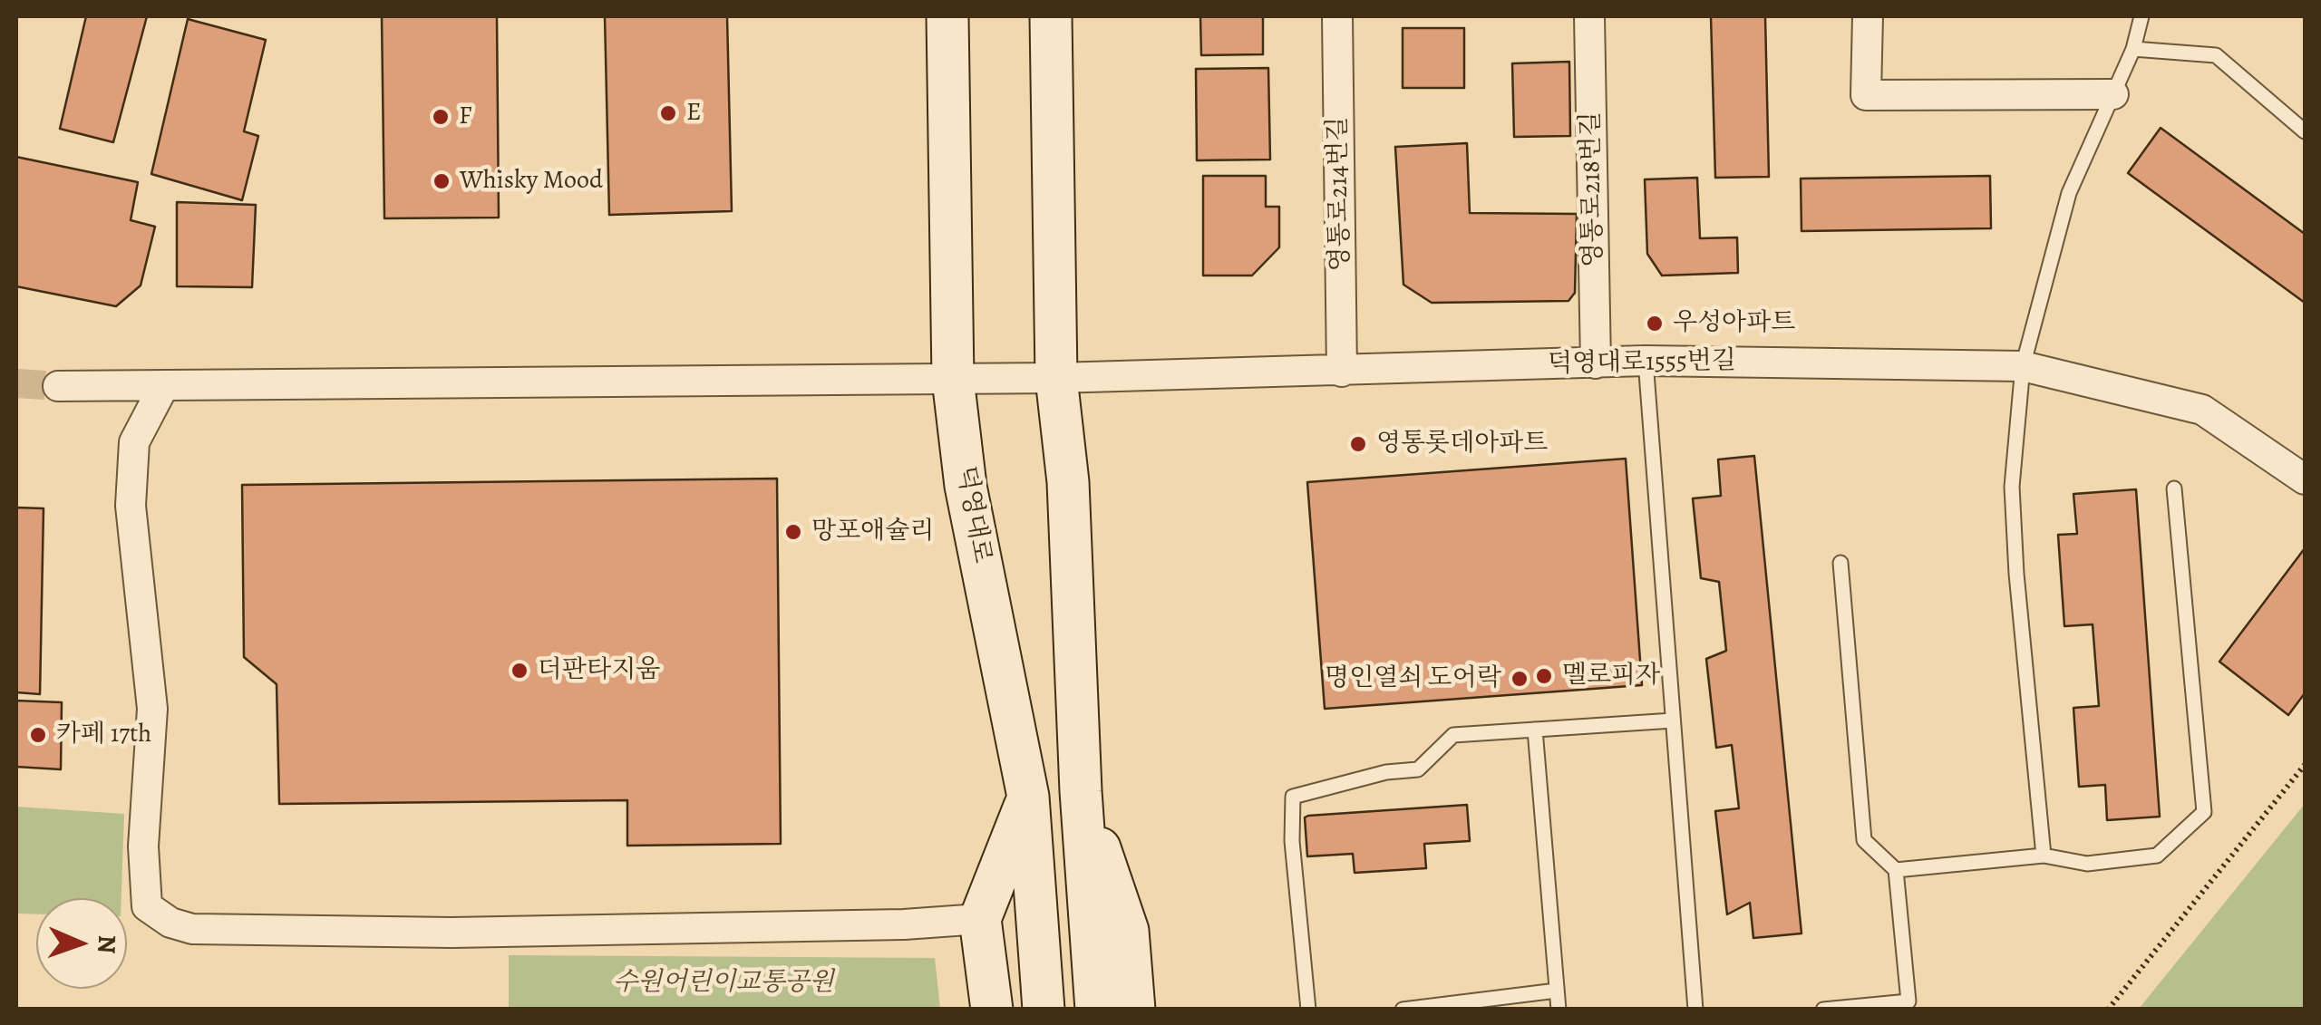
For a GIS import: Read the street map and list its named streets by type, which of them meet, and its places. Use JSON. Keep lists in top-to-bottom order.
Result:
{
  "streets": {
    "main road": ["덕영대로"],
    "street": ["영통로218번길", "영통로214번길", "덕영대로1555번길"]
  },
  "crossings": [
    ["영통로218번길", "덕영대로1555번길"],
    ["영통로214번길", "덕영대로1555번길"],
    ["덕영대로1555번길", "덕영대로"]
  ],
  "parks": ["수원어린이교통공원"],
  "places": [
    "E",
    "F",
    "Whisky Mood",
    "우성아파트",
    "영통롯데아파트",
    "망포애슐리",
    "더판타지움",
    "멜로피자",
    "명인열쇠 도어락",
    "카페 17th"
  ],
  "north": "right"
}
